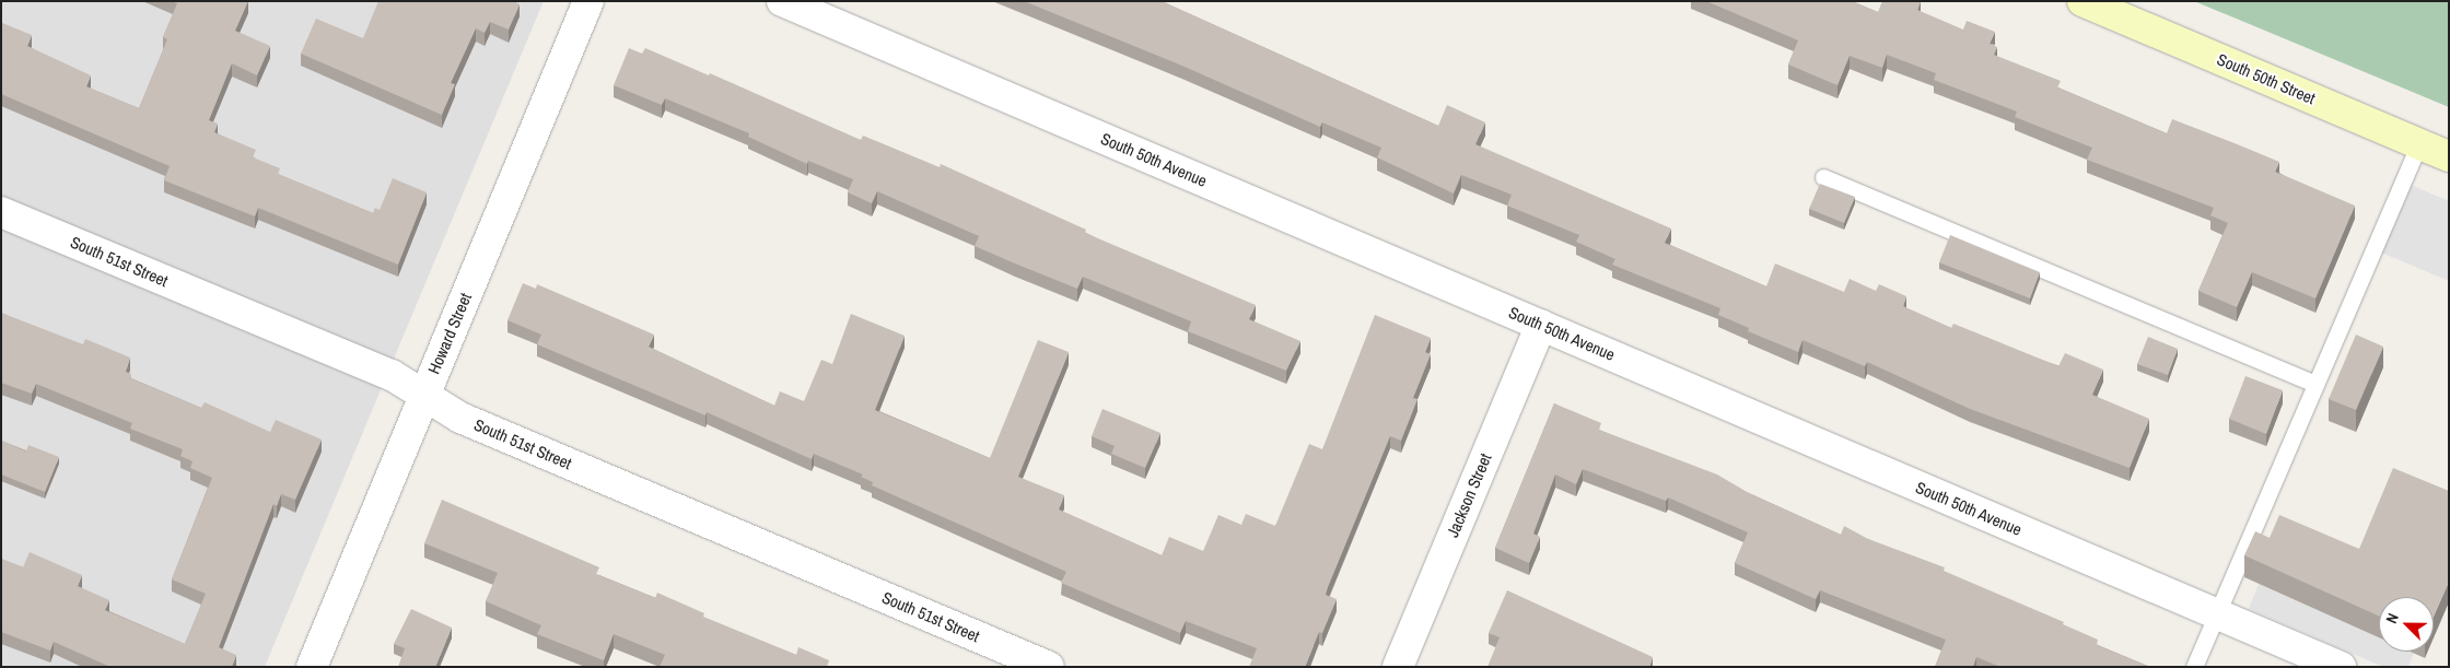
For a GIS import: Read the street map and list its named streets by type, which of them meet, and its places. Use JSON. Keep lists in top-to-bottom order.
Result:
{
  "streets": {
    "main road": ["South 50th Street"],
    "street": [
      "South 50th Avenue",
      "South 51st Street",
      "Howard Street",
      "Jackson Street"
    ]
  },
  "crossings": [
    ["South 50th Avenue", "Jackson Street"],
    ["South 51st Street", "Howard Street"]
  ],
  "north": "top left"
}
